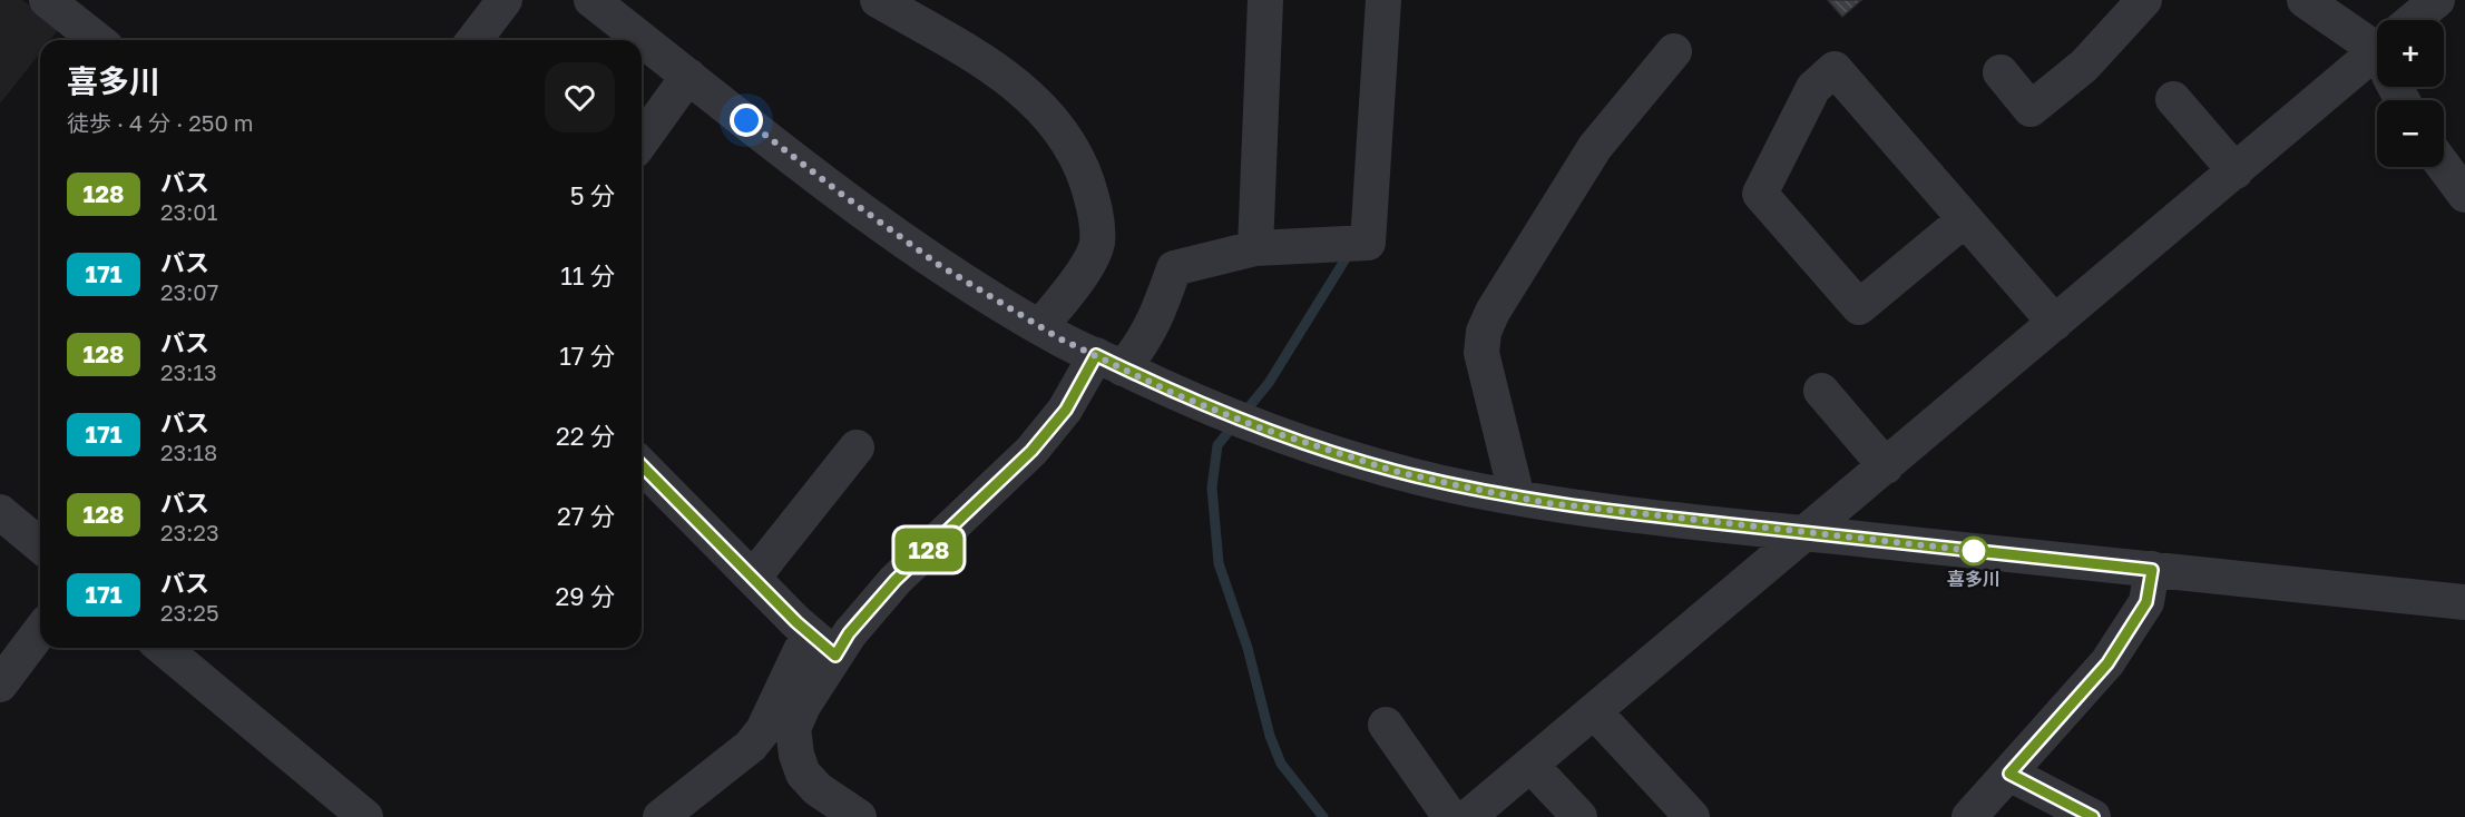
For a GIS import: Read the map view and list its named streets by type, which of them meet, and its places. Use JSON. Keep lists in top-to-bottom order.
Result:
{
  "places": ["喜多川"],
  "lines": ["bus line 128"],
  "page": {
    "on_map": "128",
    "map_buttons": ["+", "−"],
    "heading": ["喜多川", "徒歩 · 4 分 · 250 m"],
    "list": [
      {
        "mark": "128",
        "name": "バス",
        "note": "23:01",
        "value": "5 分"
      },
      {
        "mark": "171",
        "name": "バス",
        "note": "23:07",
        "value": "11 分"
      },
      {
        "mark": "128",
        "name": "バス",
        "note": "23:13",
        "value": "17 分"
      },
      {
        "mark": "171",
        "name": "バス",
        "note": "23:18",
        "value": "22 分"
      },
      {
        "mark": "128",
        "name": "バス",
        "note": "23:23",
        "value": "27 分"
      },
      {
        "mark": "171",
        "name": "バス",
        "note": "23:25",
        "value": "29 分"
      }
    ]
  }
}
